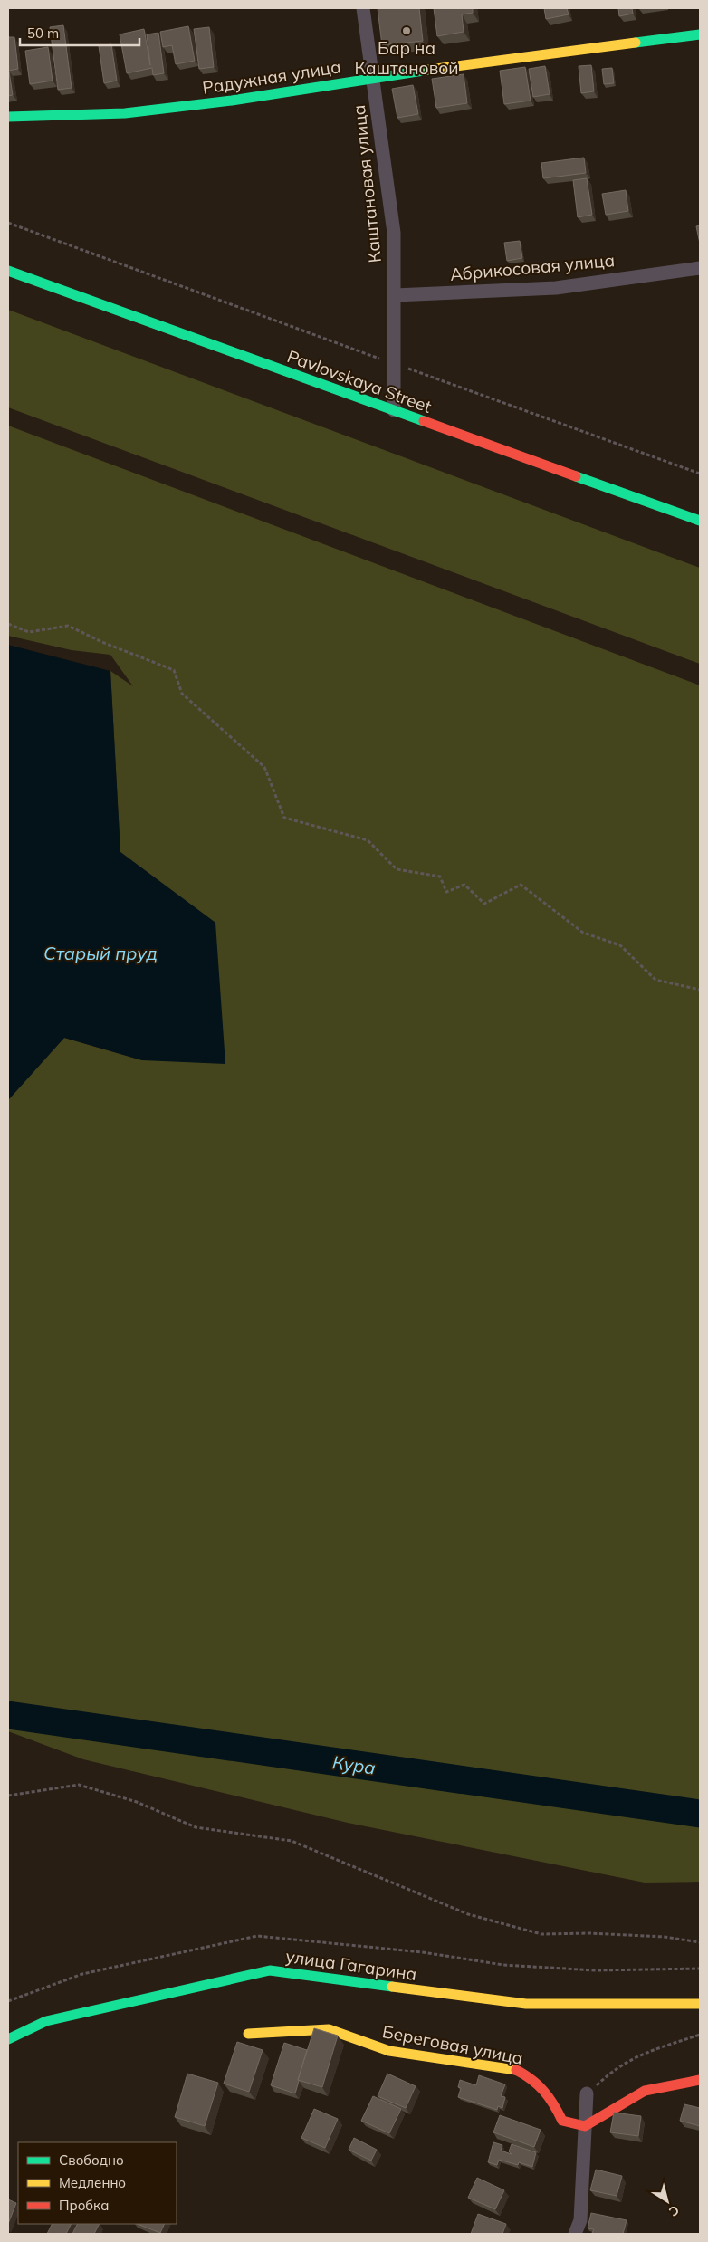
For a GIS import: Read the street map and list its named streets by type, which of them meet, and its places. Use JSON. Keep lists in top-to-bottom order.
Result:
{
  "streets": {
    "street": [
      "Радужная улица",
      "Каштановая улица",
      "Абрикосовая улица",
      "Pavlovskaya Street",
      "улица Гагарина",
      "Береговая улица"
    ]
  },
  "crossings": [
    ["Радужная улица", "Каштановая улица"],
    ["Каштановая улица", "Абрикосовая улица"],
    ["Каштановая улица", "Pavlovskaya Street"]
  ],
  "water": ["Старый пруд", "Кура"],
  "places": ["Бар на Каштановой"],
  "legend": ["Свободно", "Медленно", "Пробка"],
  "scale_bar": "50 m",
  "north": "bottom right"
}
